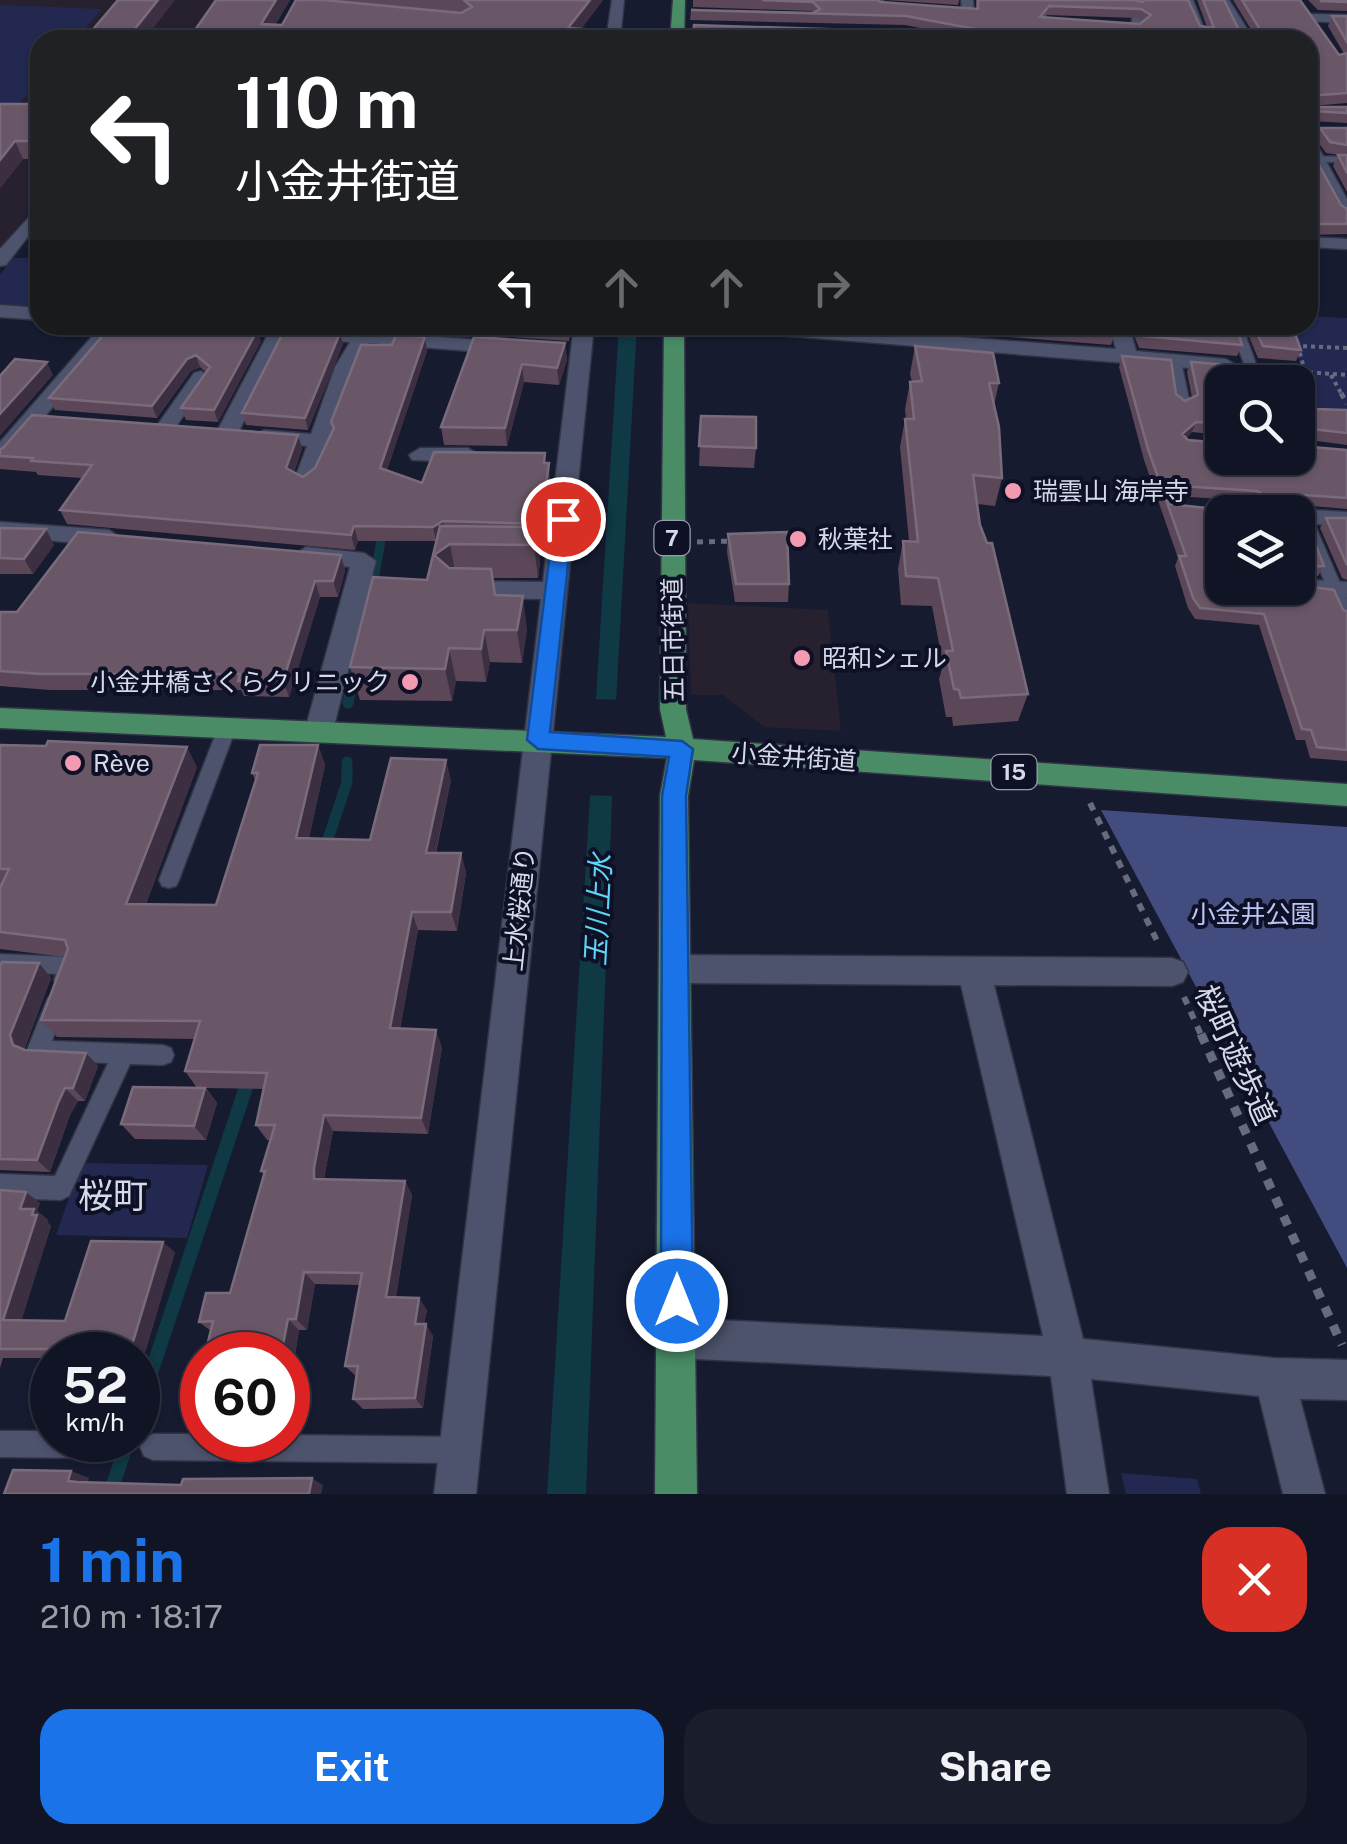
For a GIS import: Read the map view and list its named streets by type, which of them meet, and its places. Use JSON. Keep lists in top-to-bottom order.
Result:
{
  "streets": {
    "main road": [
      "7",
      "五日市街道",
      "小金井街道",
      "15"
    ],
    "street": ["上水桜通り"],
    "path": ["桜町遊歩道"]
  },
  "crossings": [
    ["五日市街道", "小金井街道"],
    ["小金井街道", "上水桜通り"],
    ["小金井街道", "桜町遊歩道"]
  ],
  "districts": ["桜町"],
  "water": ["玉川上水"],
  "parks": ["小金井公園"],
  "places": [
    "瑞雲山 海岸寺",
    "秋葉社",
    "昭和シェル",
    "小金井橋さくらクリニック",
    "Rève"
  ],
  "page": {
    "turn": ["110 m", "小金井街道"],
    "speed": "52 km/h",
    "limit": "60",
    "heading": ["1 min", "210 m · 18:17"],
    "buttons": ["Exit", "Share"]
  }
}
